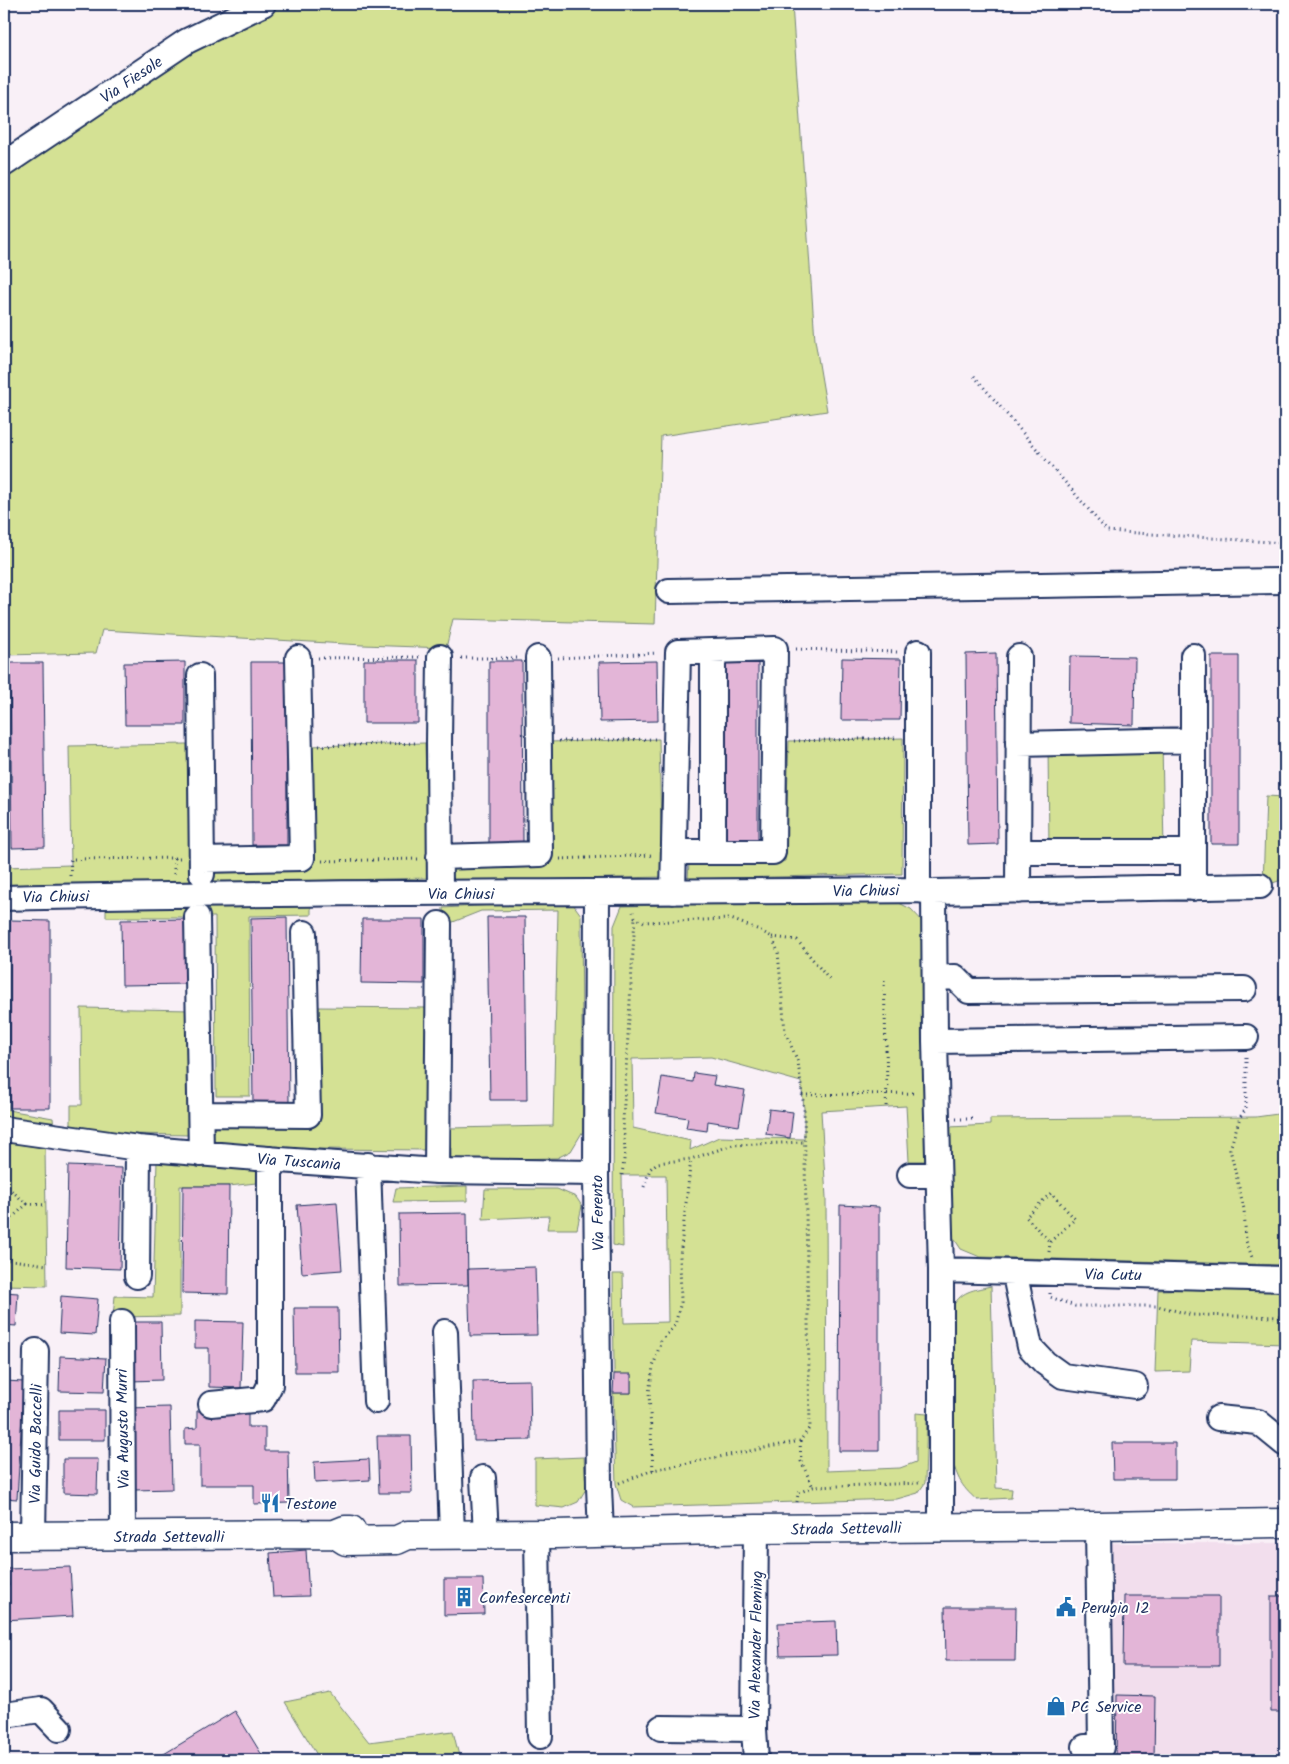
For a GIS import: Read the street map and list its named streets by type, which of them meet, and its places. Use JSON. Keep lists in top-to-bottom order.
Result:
{
  "streets": {
    "main road": ["Strada Settevalli"],
    "street": [
      "Via Fiesole",
      "Via Chiusi",
      "Via Tuscania",
      "Via Ferento",
      "Via Cutu",
      "Via Augusto Murri",
      "Via Guido Baccelli",
      "Via Alexander Fleming"
    ]
  },
  "crossings": [
    ["Via Chiusi", "Via Ferento"],
    ["Via Tuscania", "Via Ferento"],
    ["Via Ferento", "Strada Settevalli"],
    ["Via Augusto Murri", "Strada Settevalli"],
    ["Via Guido Baccelli", "Strada Settevalli"],
    ["Strada Settevalli", "Via Alexander Fleming"]
  ],
  "places": {
    "restaurant": ["Testone"],
    "building": ["Confesercenti"],
    "public building": ["Perugia 12"],
    "shop": ["PC Service"]
  }
}
